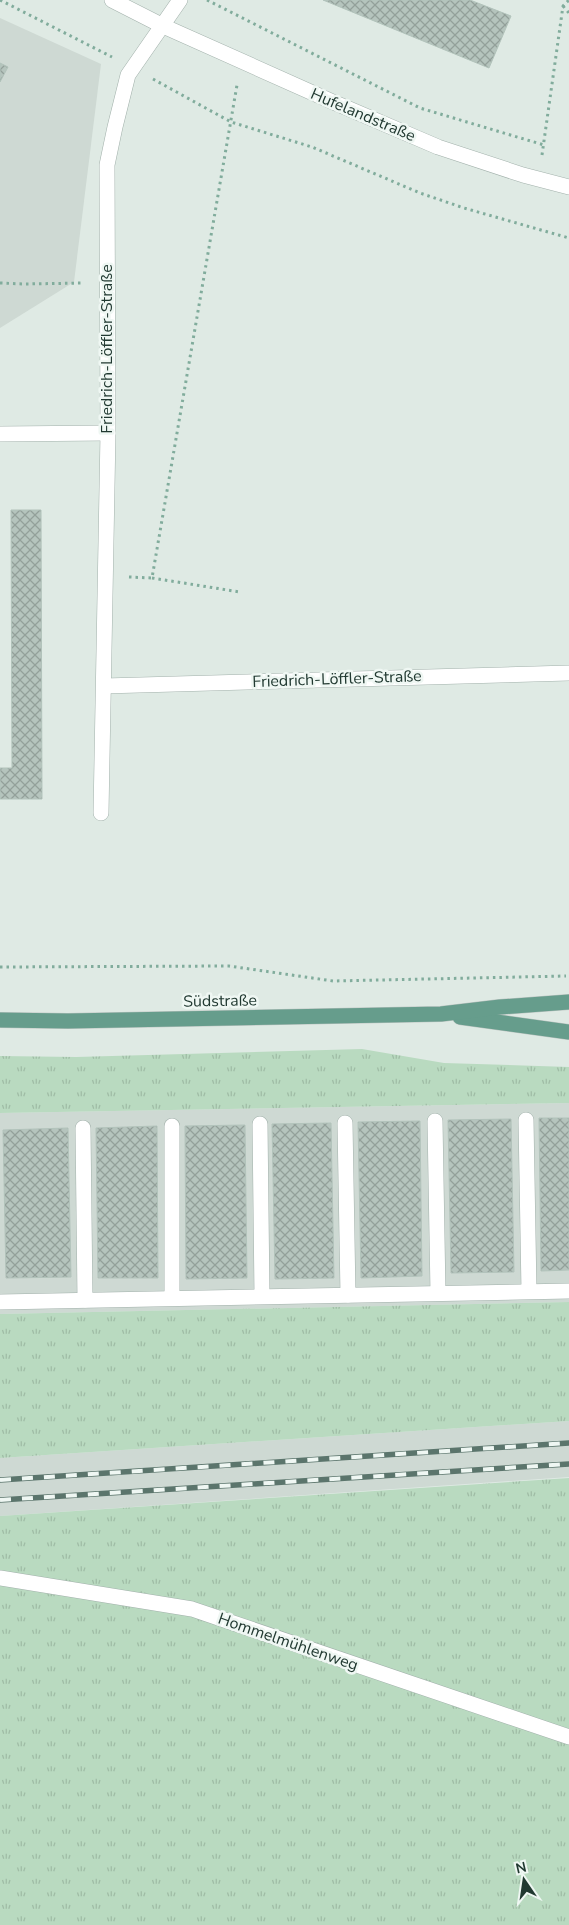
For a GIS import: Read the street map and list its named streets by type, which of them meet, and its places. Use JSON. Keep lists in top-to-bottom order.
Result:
{
  "streets": {
    "main road": ["Südstraße"],
    "street": ["Hufelandstraße", "Friedrich-Löffler-Straße", "Hommelmühlenweg"]
  },
  "crossings": [
    ["Hufelandstraße", "Friedrich-Löffler-Straße"]
  ],
  "north": "top"
}
